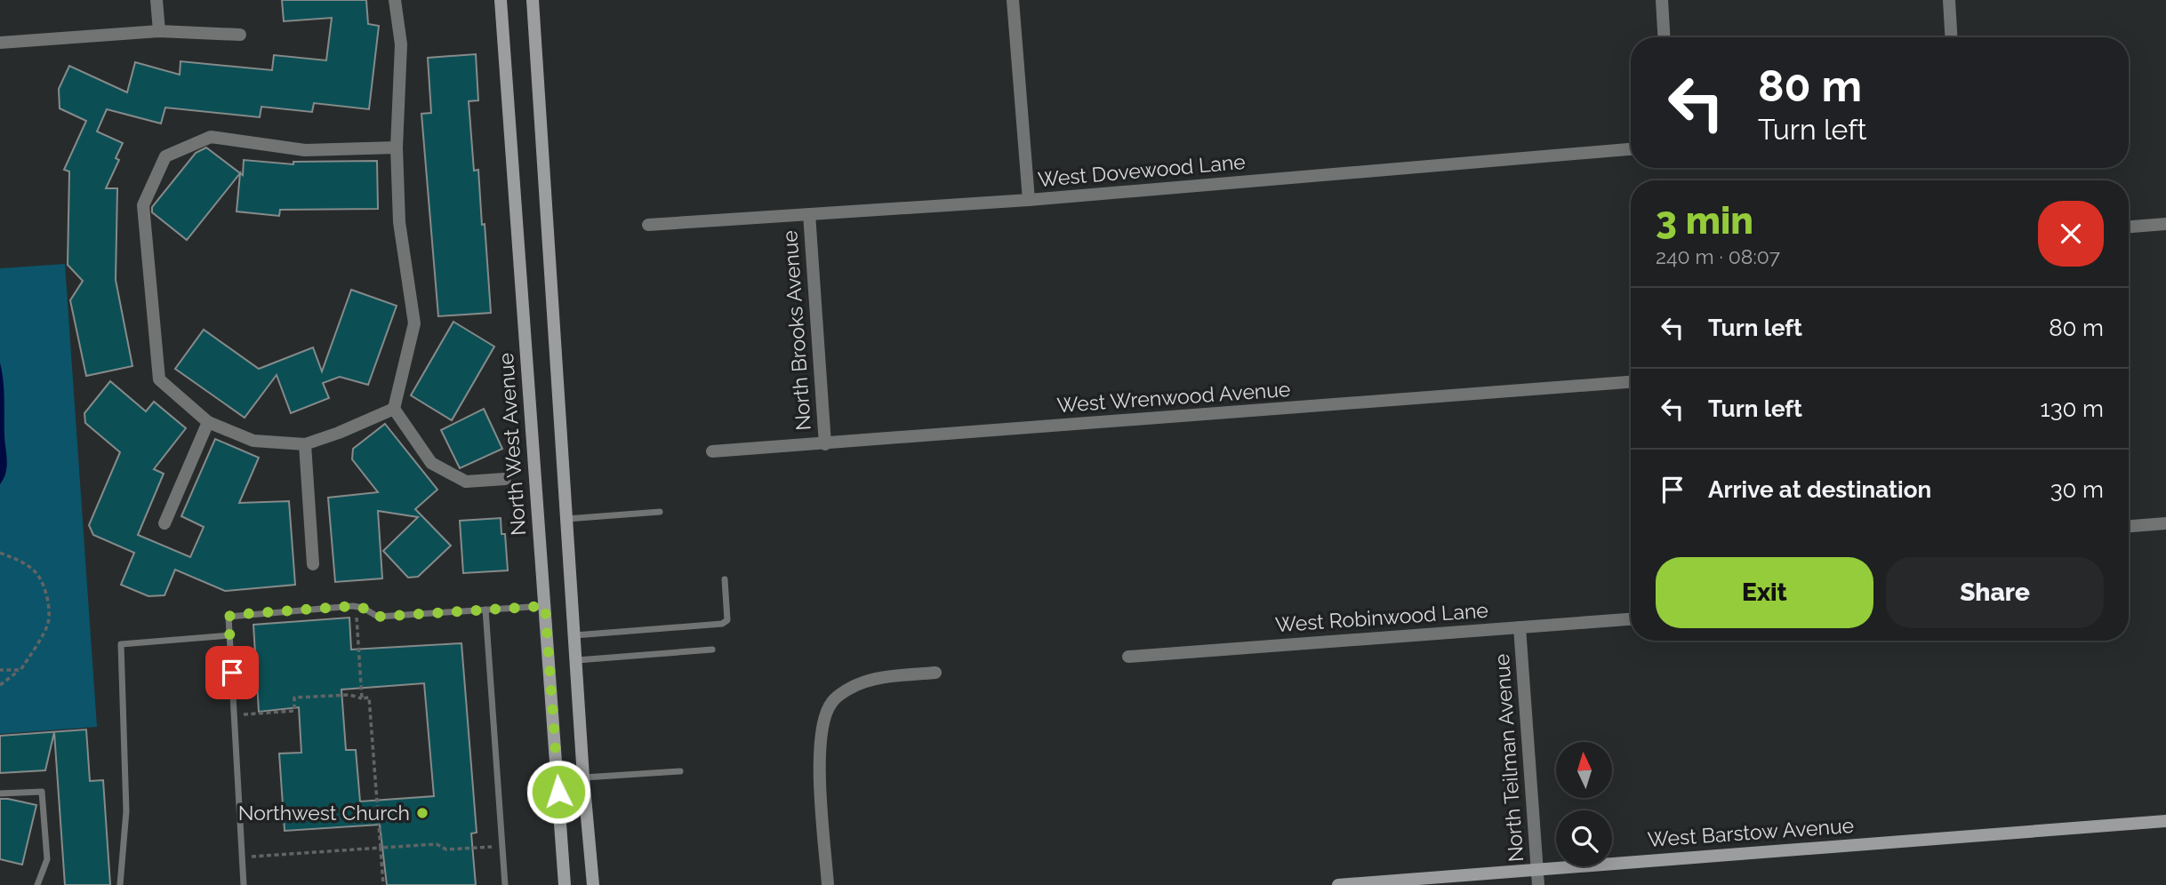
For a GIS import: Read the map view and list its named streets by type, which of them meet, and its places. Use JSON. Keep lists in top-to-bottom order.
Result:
{
  "streets": {
    "main road": ["North West Avenue", "West Barstow Avenue"],
    "street": [
      "West Dovewood Lane",
      "North Brooks Avenue",
      "West Wrenwood Avenue",
      "West Robinwood Lane",
      "North Teilman Avenue"
    ]
  },
  "crossings": [
    ["West Dovewood Lane", "North Brooks Avenue"],
    ["North Brooks Avenue", "West Wrenwood Avenue"],
    ["West Robinwood Lane", "North Teilman Avenue"],
    ["North Teilman Avenue", "West Barstow Avenue"]
  ],
  "places": ["Northwest Church"],
  "north": "top",
  "page": {
    "turn": ["80 m", "Turn left"],
    "heading": ["3 min", "240 m · 08:07"],
    "list": [
      {
        "name": "Turn left",
        "value": "80 m"
      },
      {
        "name": "Turn left",
        "value": "130 m"
      },
      {
        "name": "Arrive at destination",
        "value": "30 m"
      }
    ],
    "buttons": ["Exit", "Share"]
  }
}
